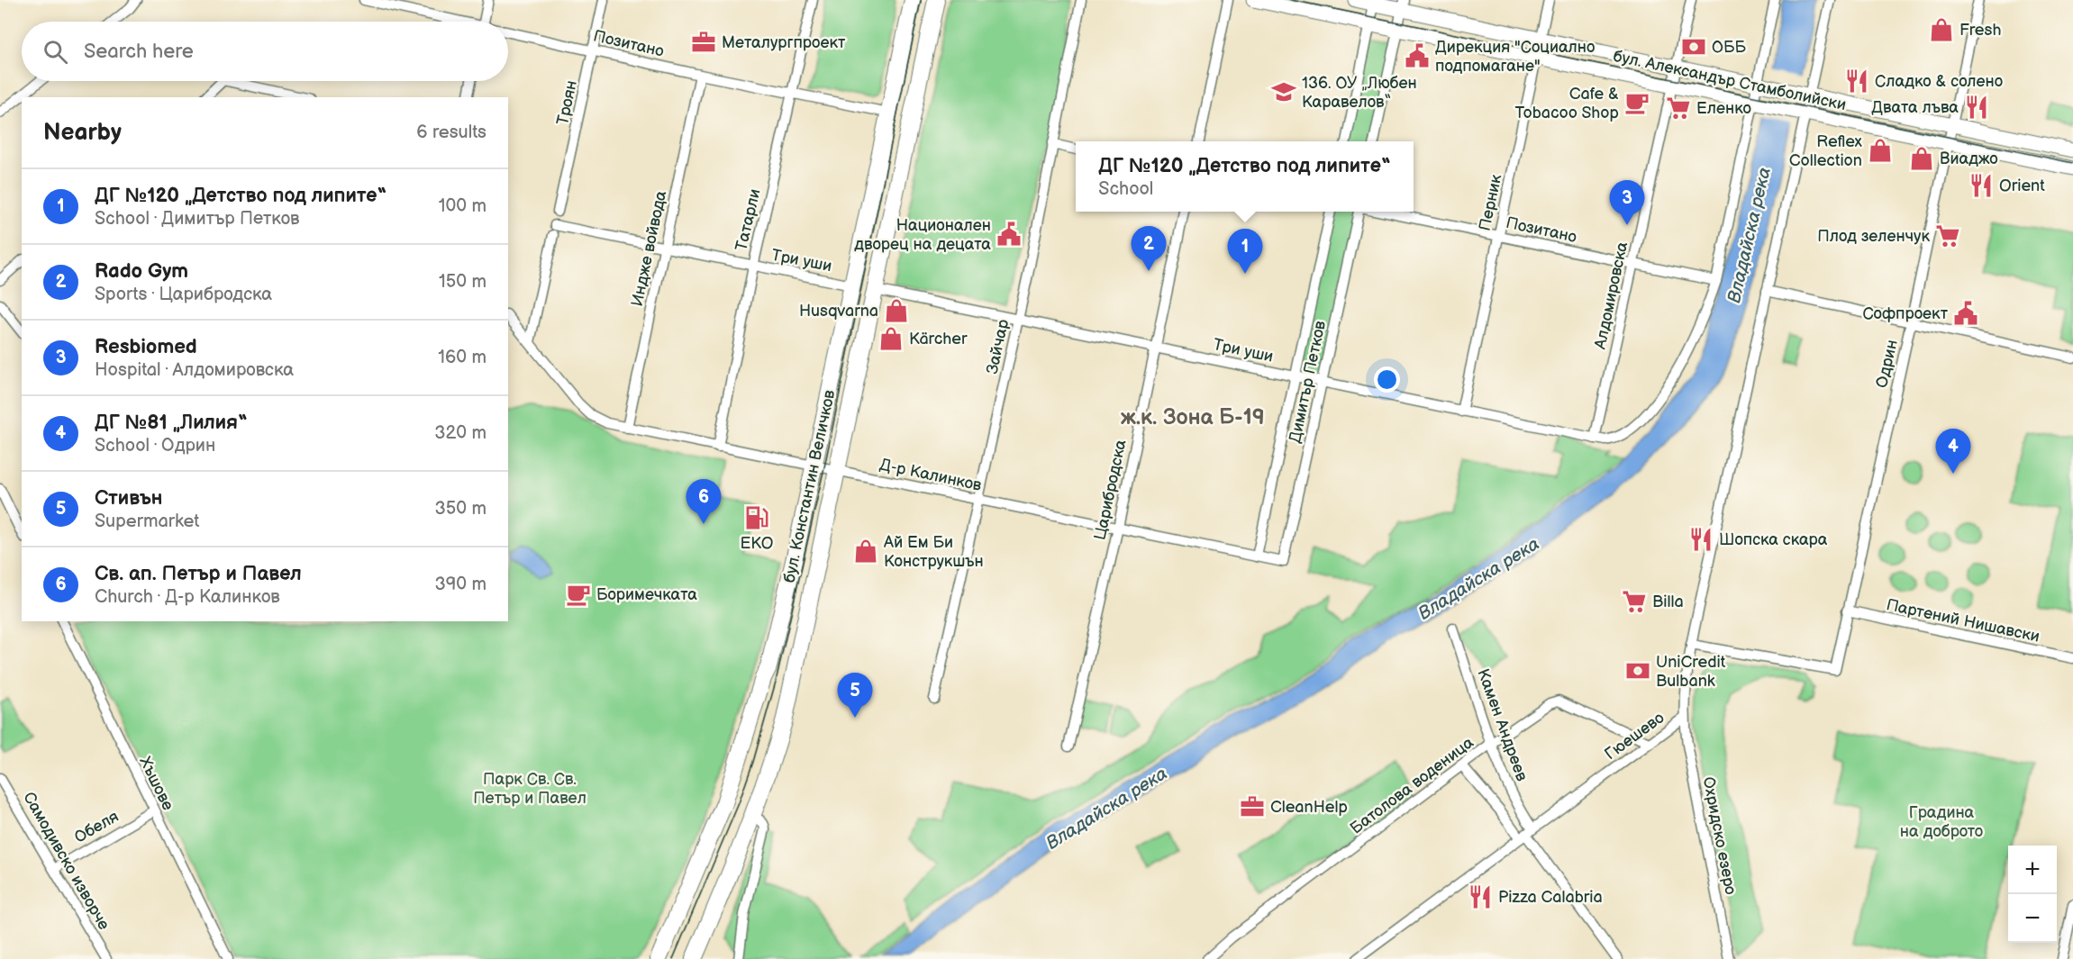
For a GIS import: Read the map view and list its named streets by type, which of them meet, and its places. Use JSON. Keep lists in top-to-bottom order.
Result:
{
  "streets": {
    "main road": ["бул. Александър Стамболийски", "бул. Константин Величков"],
    "street": [
      "Позитано",
      "Троян",
      "Перник",
      "Татарли",
      "Индже войвода",
      "Три уши",
      "Алдомировска",
      "Зайчар",
      "Одрин",
      "Димитър Петков",
      "Д-р Калинков",
      "Царибродска",
      "Партений Нишавски",
      "Камен Андреев",
      "Гюешево",
      "Хъшове",
      "Батолова воденица",
      "Обеля",
      "Охридско езеро",
      "Самодивско изворче"
    ]
  },
  "crossings": [
    ["Позитано", "Троян"],
    ["Позитано", "Перник"],
    ["Позитано", "Татарли"],
    ["Позитано", "Индже войвода"],
    ["Позитано", "Три уши"],
    ["Позитано", "Алдомировска"],
    ["Позитано", "бул. Константин Величков"],
    ["бул. Александър Стамболийски", "Перник"],
    ["бул. Александър Стамболийски", "Алдомировска"],
    ["бул. Александър Стамболийски", "Одрин"],
    ["бул. Александър Стамболийски", "Гюешево"],
    ["Перник", "Три уши"],
    ["Татарли", "Три уши"],
    ["Татарли", "Д-р Калинков"],
    ["Индже войвода", "Три уши"],
    ["Индже войвода", "Д-р Калинков"],
    ["Три уши", "Алдомировска"],
    ["Три уши", "Зайчар"],
    ["Три уши", "Димитър Петков"],
    ["Три уши", "Д-р Калинков"],
    ["Три уши", "бул. Константин Величков"],
    ["Три уши", "Царибродска"],
    ["Зайчар", "Д-р Калинков"],
    ["Одрин", "Партений Нишавски"],
    ["Одрин", "Гюешево"],
    ["Димитър Петков", "Д-р Калинков"],
    ["Д-р Калинков", "бул. Константин Величков"],
    ["Д-р Калинков", "Царибродска"],
    ["Камен Андреев", "Гюешево"],
    ["Камен Андреев", "Батолова воденица"],
    ["Гюешево", "Батолова воденица"],
    ["Гюешево", "Охридско езеро"],
    ["Хъшове", "Обеля"],
    ["Обеля", "Самодивско изворче"]
  ],
  "districts": ["ж.к. Зона Б-19"],
  "water": ["Владайска река"],
  "parks": ["Парк Св. Св. Петър и Павел", "Градина на доброто"],
  "places": {
    "shop": [
      "Fresh",
      "Reflex Collection",
      "Виаджо",
      "Husqvarna",
      "Kärcher",
      "Ай Ем Би Конструкшън"
    ],
    "office": ["Металургпроект", "CleanHelp"],
    "bank": ["ОББ", "UniCredit Bulbank"],
    "public building": ["Дирекция \"Социално подпомагане\"", "Национален дворец на децата", "Софпроект"],
    "restaurant": [
      "Сладко & солено",
      "Двата лъва",
      "Orient",
      "Шопска скара",
      "Pizza Calabria"
    ],
    "school or university": ["136. ОУ „Любен Каравелов“"],
    "cafe": ["Cafe & Tobacoo Shop", "Боримечката"],
    "supermarket": ["Еленко", "Плод зеленчук", "Billa"],
    "fuel station": ["EKO"]
  },
  "page": {
    "search": "Search here",
    "heading": ["Nearby", "6 results"],
    "popup": ["ДГ №120 „Детство под липите“", "School"],
    "list": [
      {
        "mark": "1",
        "name": "ДГ №120 „Детство под липите“",
        "note": "School · Димитър Петков",
        "value": "100 m"
      },
      {
        "mark": "2",
        "name": "Rado Gym",
        "note": "Sports · Царибродска",
        "value": "150 m"
      },
      {
        "mark": "3",
        "name": "Resbiomed",
        "note": "Hospital · Алдомировска",
        "value": "160 m"
      },
      {
        "mark": "4",
        "name": "ДГ №81 „Лилия“",
        "note": "School · Одрин",
        "value": "320 m"
      },
      {
        "mark": "5",
        "name": "Стивън",
        "note": "Supermarket",
        "value": "350 m"
      },
      {
        "mark": "6",
        "name": "Св. ап. Петър и Павел",
        "note": "Church · Д-р Калинков",
        "value": "390 m"
      }
    ],
    "pins": [
      "3",
      "2",
      "1",
      "4",
      "6",
      "5"
    ],
    "map_buttons": ["+", "−"]
  }
}
